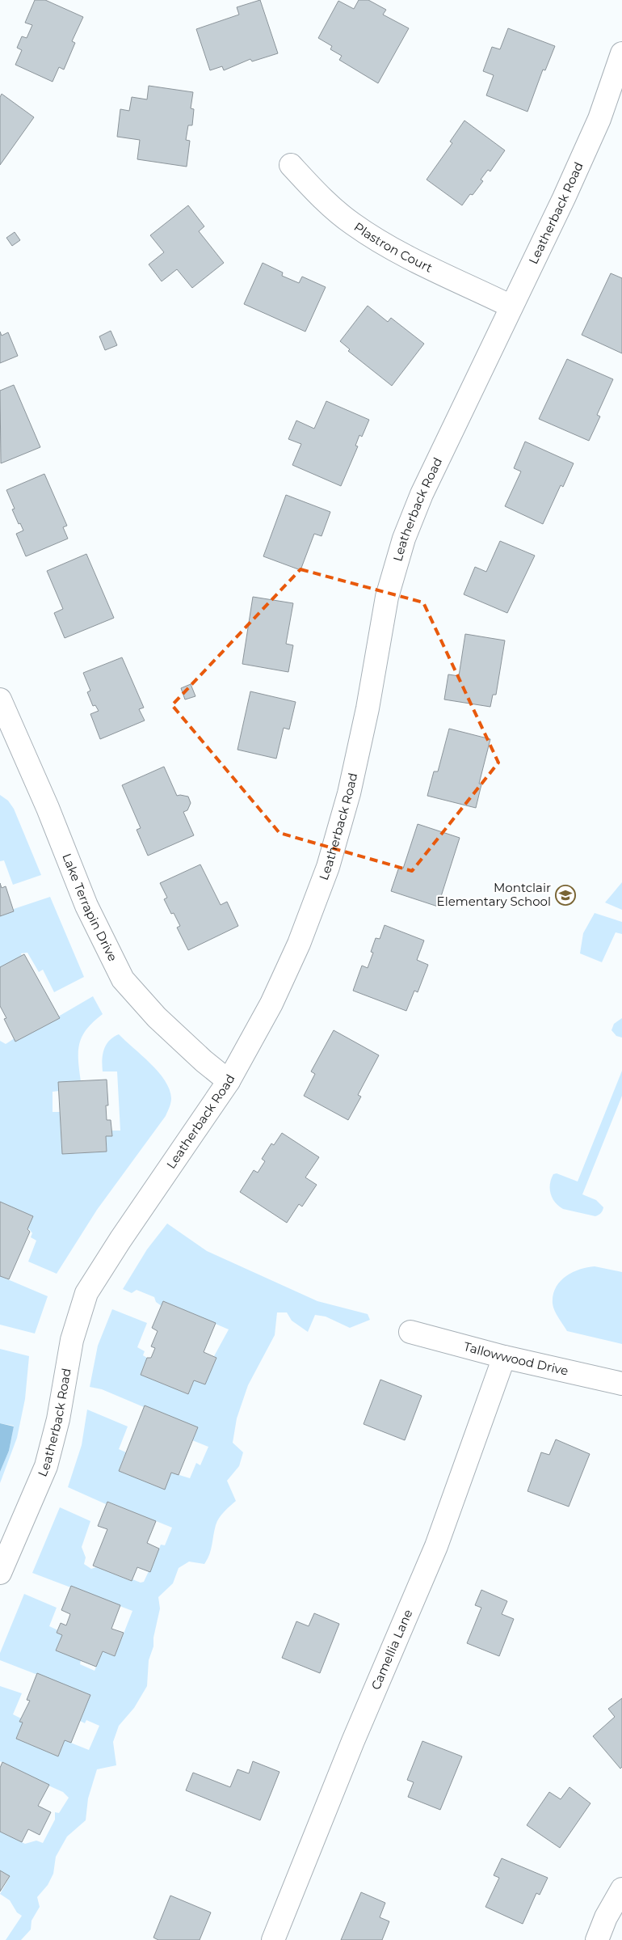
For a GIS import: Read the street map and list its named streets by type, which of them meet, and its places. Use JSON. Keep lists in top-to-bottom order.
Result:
{
  "streets": {
    "street": [
      "Leatherback Road",
      "Plastron Court",
      "Lake Terrapin Drive",
      "Tallowwood Drive",
      "Camellia Lane"
    ]
  },
  "crossings": [
    ["Leatherback Road", "Plastron Court"],
    ["Leatherback Road", "Lake Terrapin Drive"],
    ["Tallowwood Drive", "Camellia Lane"]
  ],
  "places": {
    "school or university": ["Montclair Elementary School"]
  }
}
